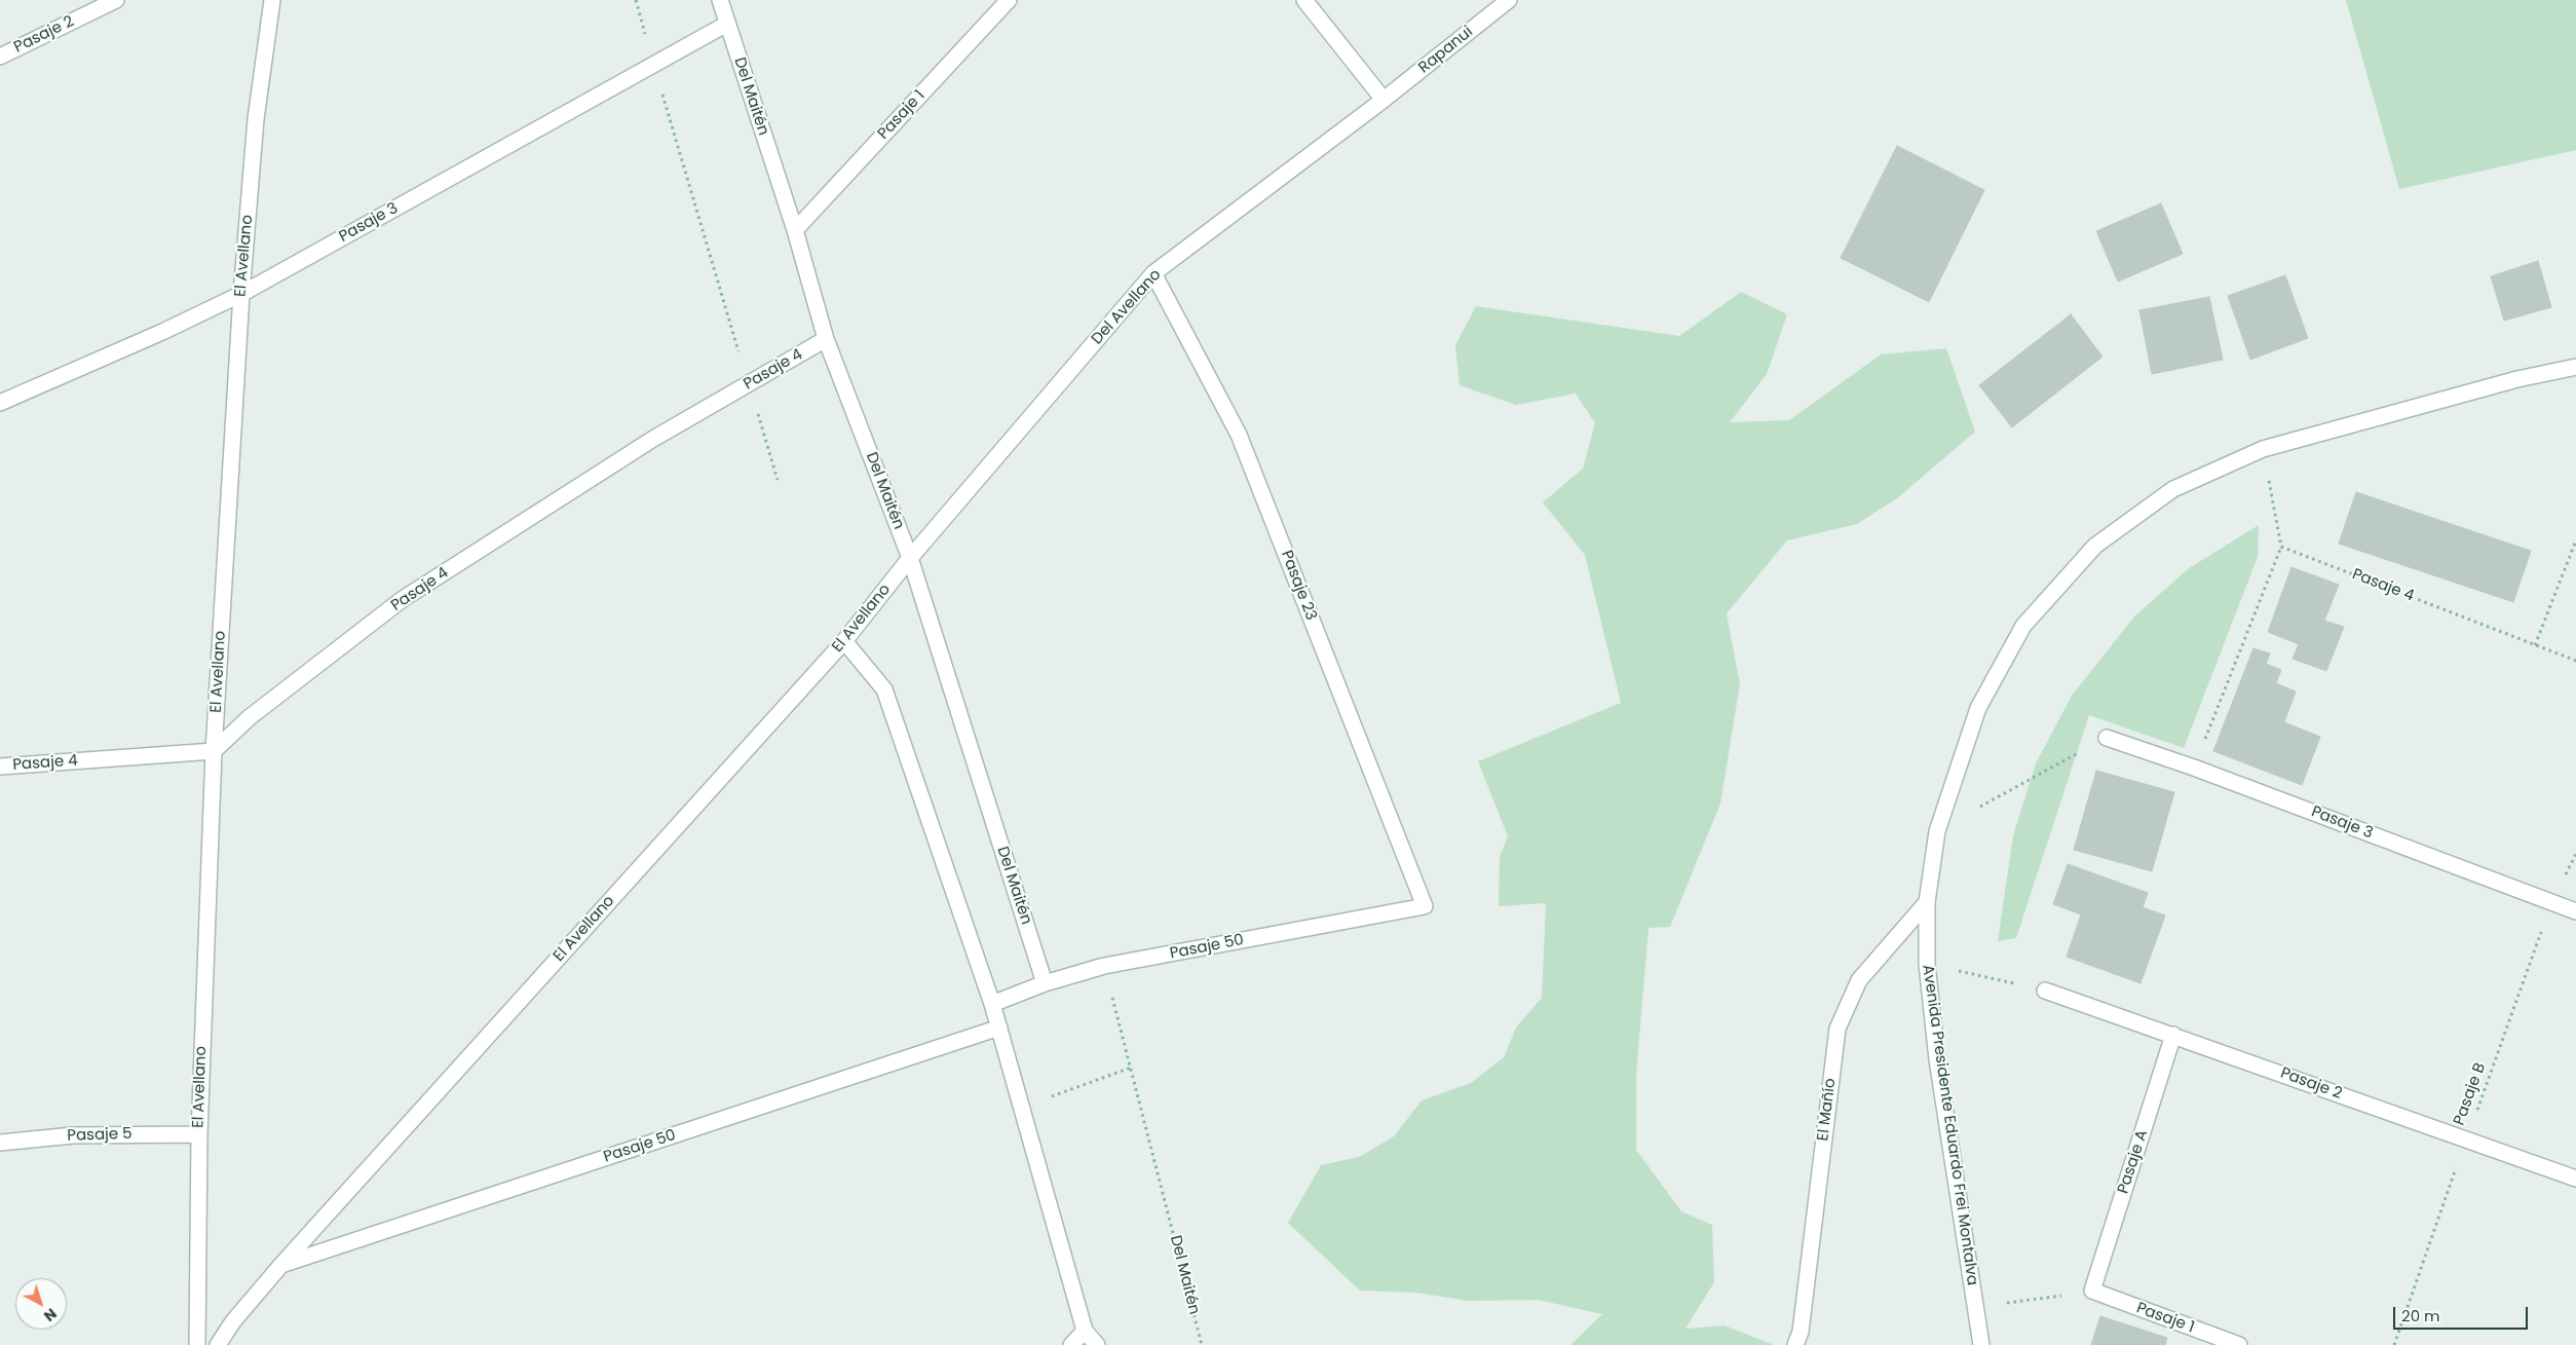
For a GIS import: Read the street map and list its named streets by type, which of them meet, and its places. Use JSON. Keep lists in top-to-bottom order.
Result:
{
  "streets": {
    "street": [
      "Pasaje 2",
      "Rapanui",
      "Del Maitén",
      "Pasaje 1",
      "Pasaje 3",
      "El Avellano",
      "Del Avellano",
      "Pasaje 4",
      "Pasaje 23",
      "Pasaje 50",
      "El Mañío",
      "Avenida Presidente Eduardo Frei Montalva",
      "Pasaje 5",
      "Pasaje A"
    ],
    "path": ["Pasaje B"]
  },
  "crossings": [
    ["Pasaje 2", "Pasaje B"],
    ["Pasaje 2", "Pasaje A"],
    ["Rapanui", "Del Avellano"],
    ["Del Maitén", "Pasaje 1"],
    ["Del Maitén", "Pasaje 3"],
    ["Del Maitén", "El Avellano"],
    ["Del Maitén", "Del Avellano"],
    ["Del Maitén", "Pasaje 4"],
    ["Del Maitén", "Pasaje 50"],
    ["Pasaje 1", "Pasaje A"],
    ["Pasaje 3", "El Avellano"],
    ["Pasaje 3", "Pasaje B"],
    ["El Avellano", "Del Avellano"],
    ["El Avellano", "Pasaje 4"],
    ["El Avellano", "Pasaje 50"],
    ["El Avellano", "Pasaje 5"],
    ["Del Avellano", "Pasaje 23"],
    ["Pasaje 23", "Pasaje 50"],
    ["El Mañío", "Avenida Presidente Eduardo Frei Montalva"]
  ],
  "scale_bar": "20 m",
  "north": "bottom right"
}
